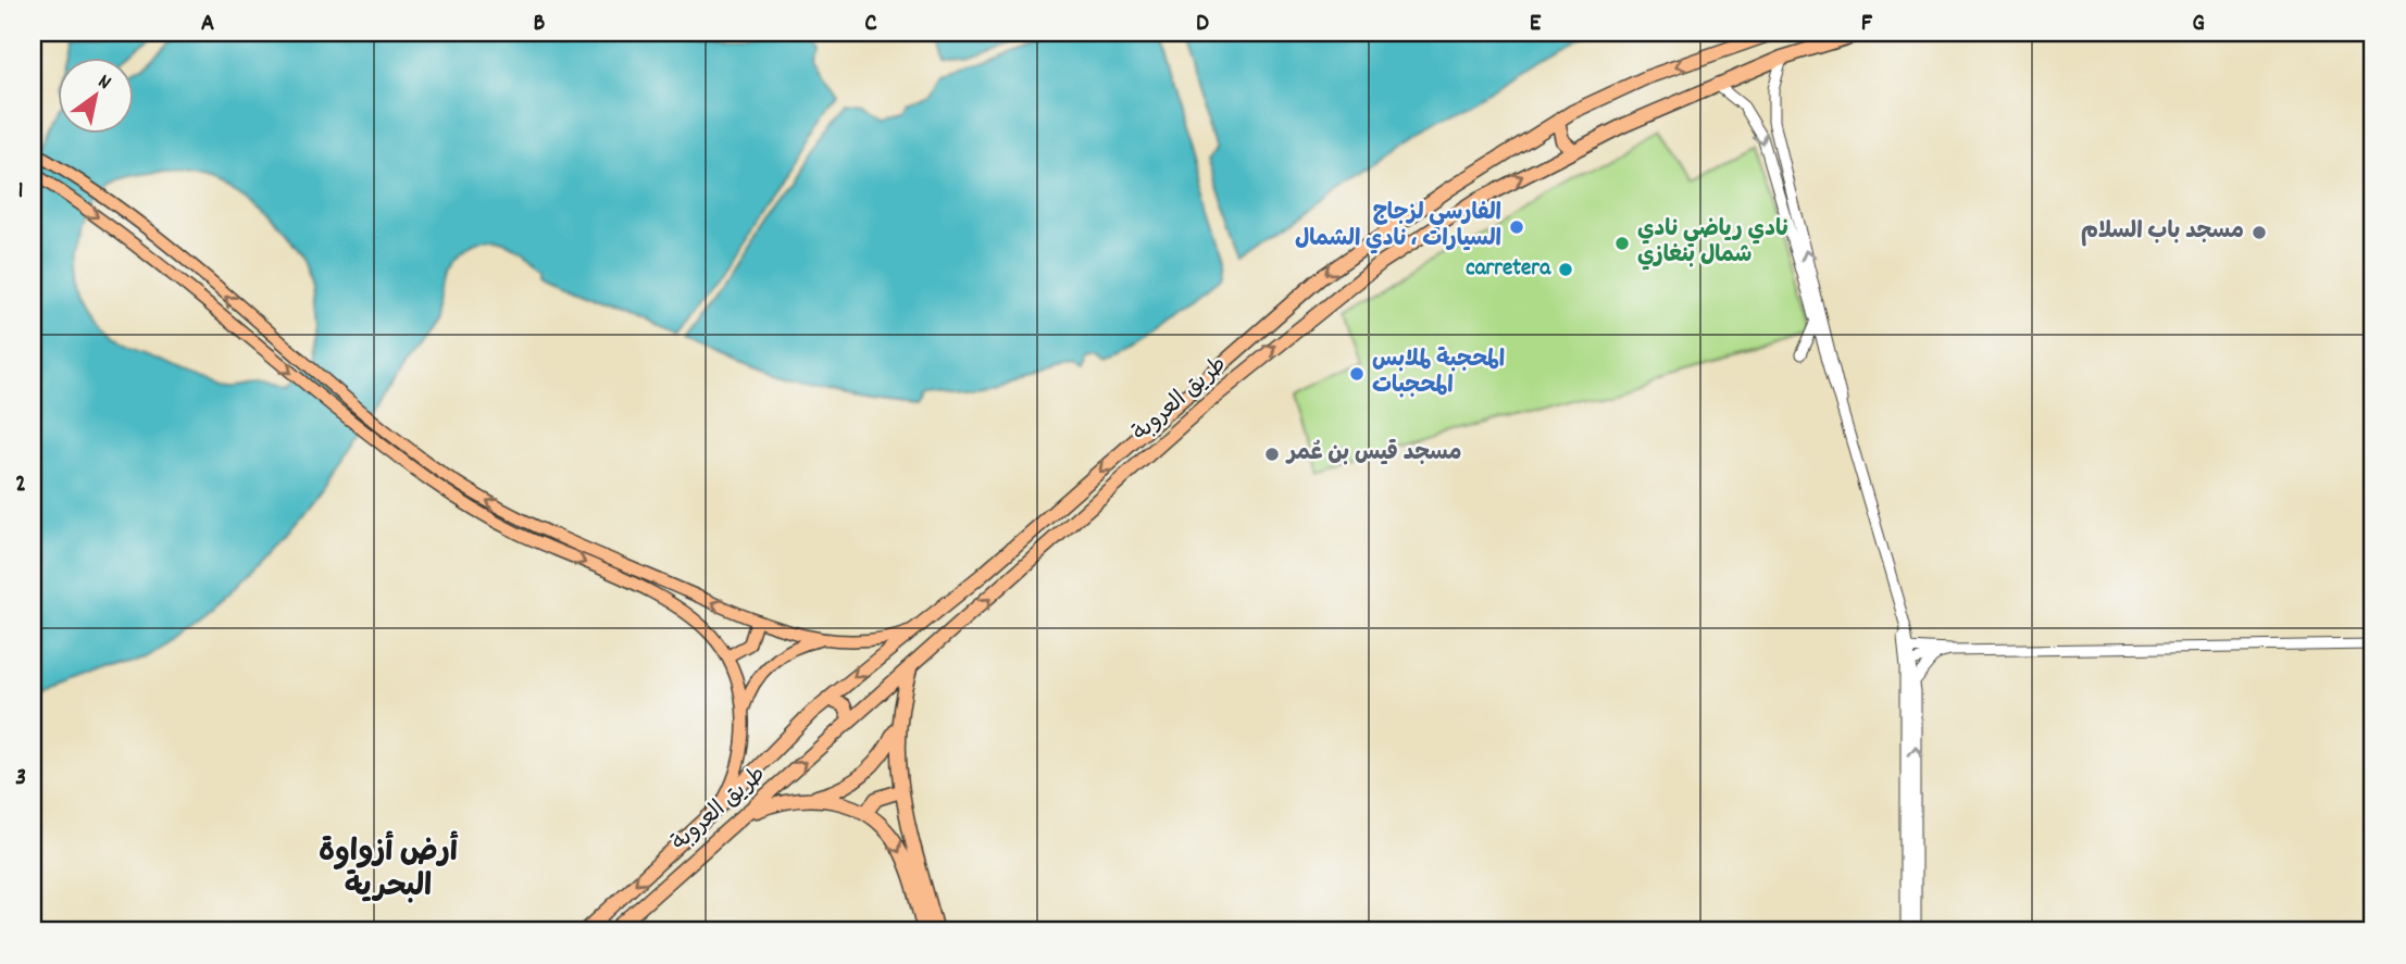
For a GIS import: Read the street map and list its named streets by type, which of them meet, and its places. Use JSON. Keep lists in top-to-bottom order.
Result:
{
  "streets": {
    "highway": ["طريق العروبة"]
  },
  "districts": ["أرض أزواوة البحرية"],
  "places": [
    "الفارسي لزجاج السيارات ، نادي الشمال",
    "مسجد باب السلام",
    "نادي رياضي نادي شمال بنغازي",
    "carretera",
    "المحجبة لملابس المحجبات",
    "مسجد قيس بن عُمر"
  ],
  "north": "top right",
  "grid": {
    "columns": [
      "A",
      "B",
      "C",
      "D",
      "E",
      "F",
      "G"
    ],
    "rows": ["1", "2", "3"]
  }
}
